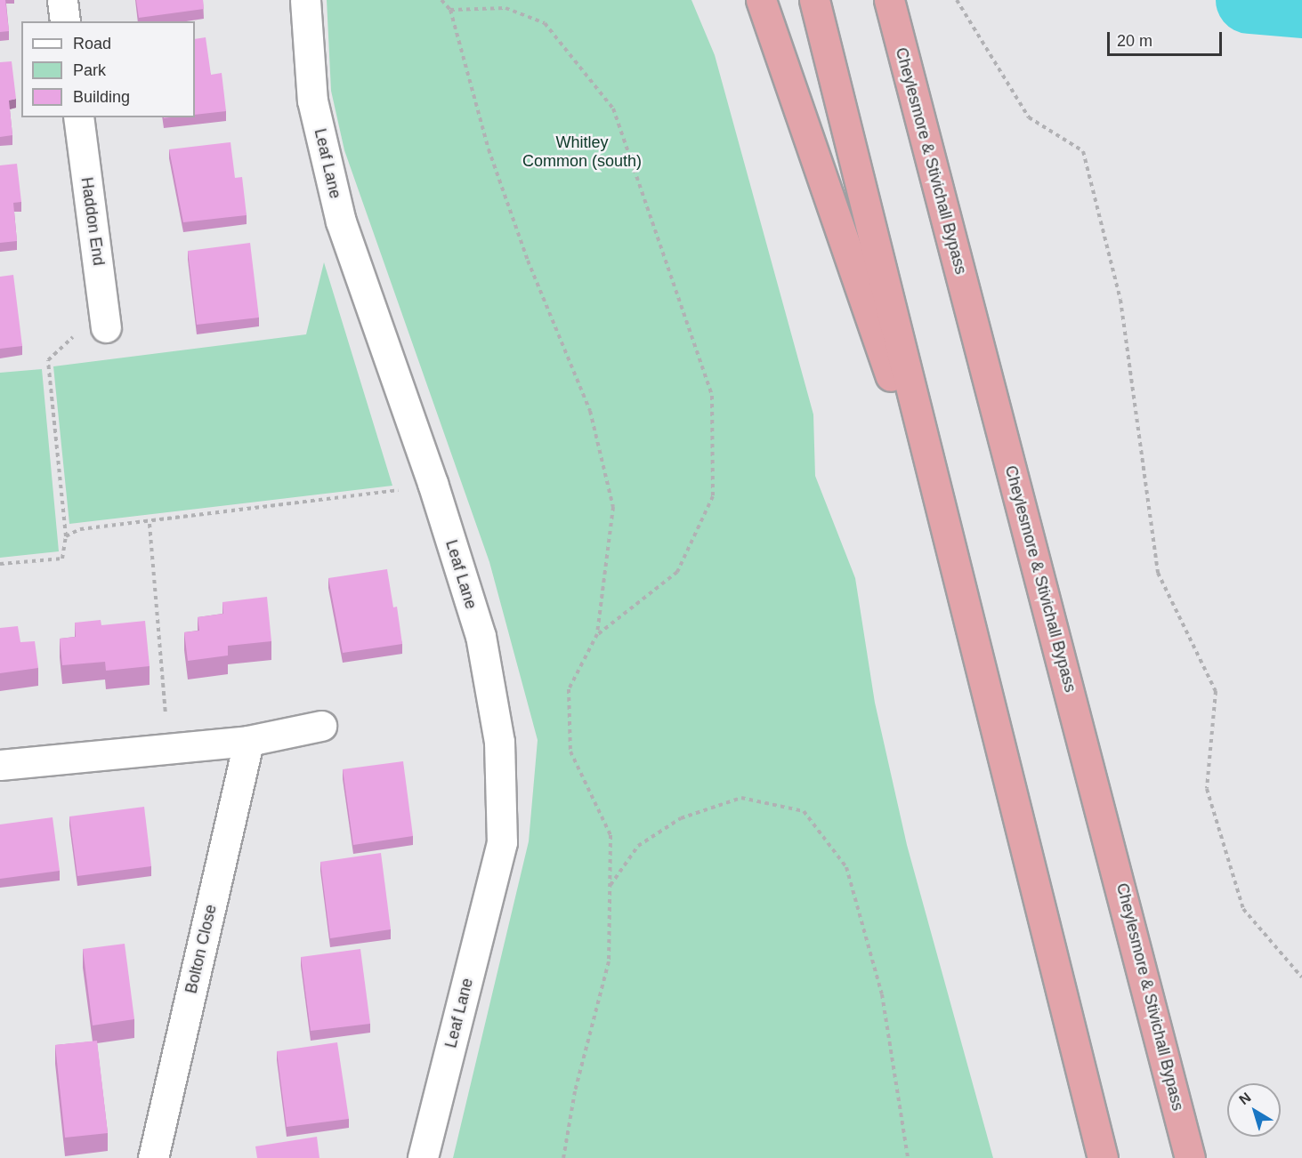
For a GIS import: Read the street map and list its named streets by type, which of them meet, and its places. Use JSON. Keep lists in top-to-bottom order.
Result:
{
  "streets": {
    "highway": ["Cheylesmore & Stivichall Bypass"],
    "street": ["Leaf Lane", "Haddon End", "Bolton Close"]
  },
  "parks": ["Whitley Common (south)"],
  "legend": ["Road", "Park", "Building"],
  "scale_bar": "20 m",
  "north": "top left"
}
